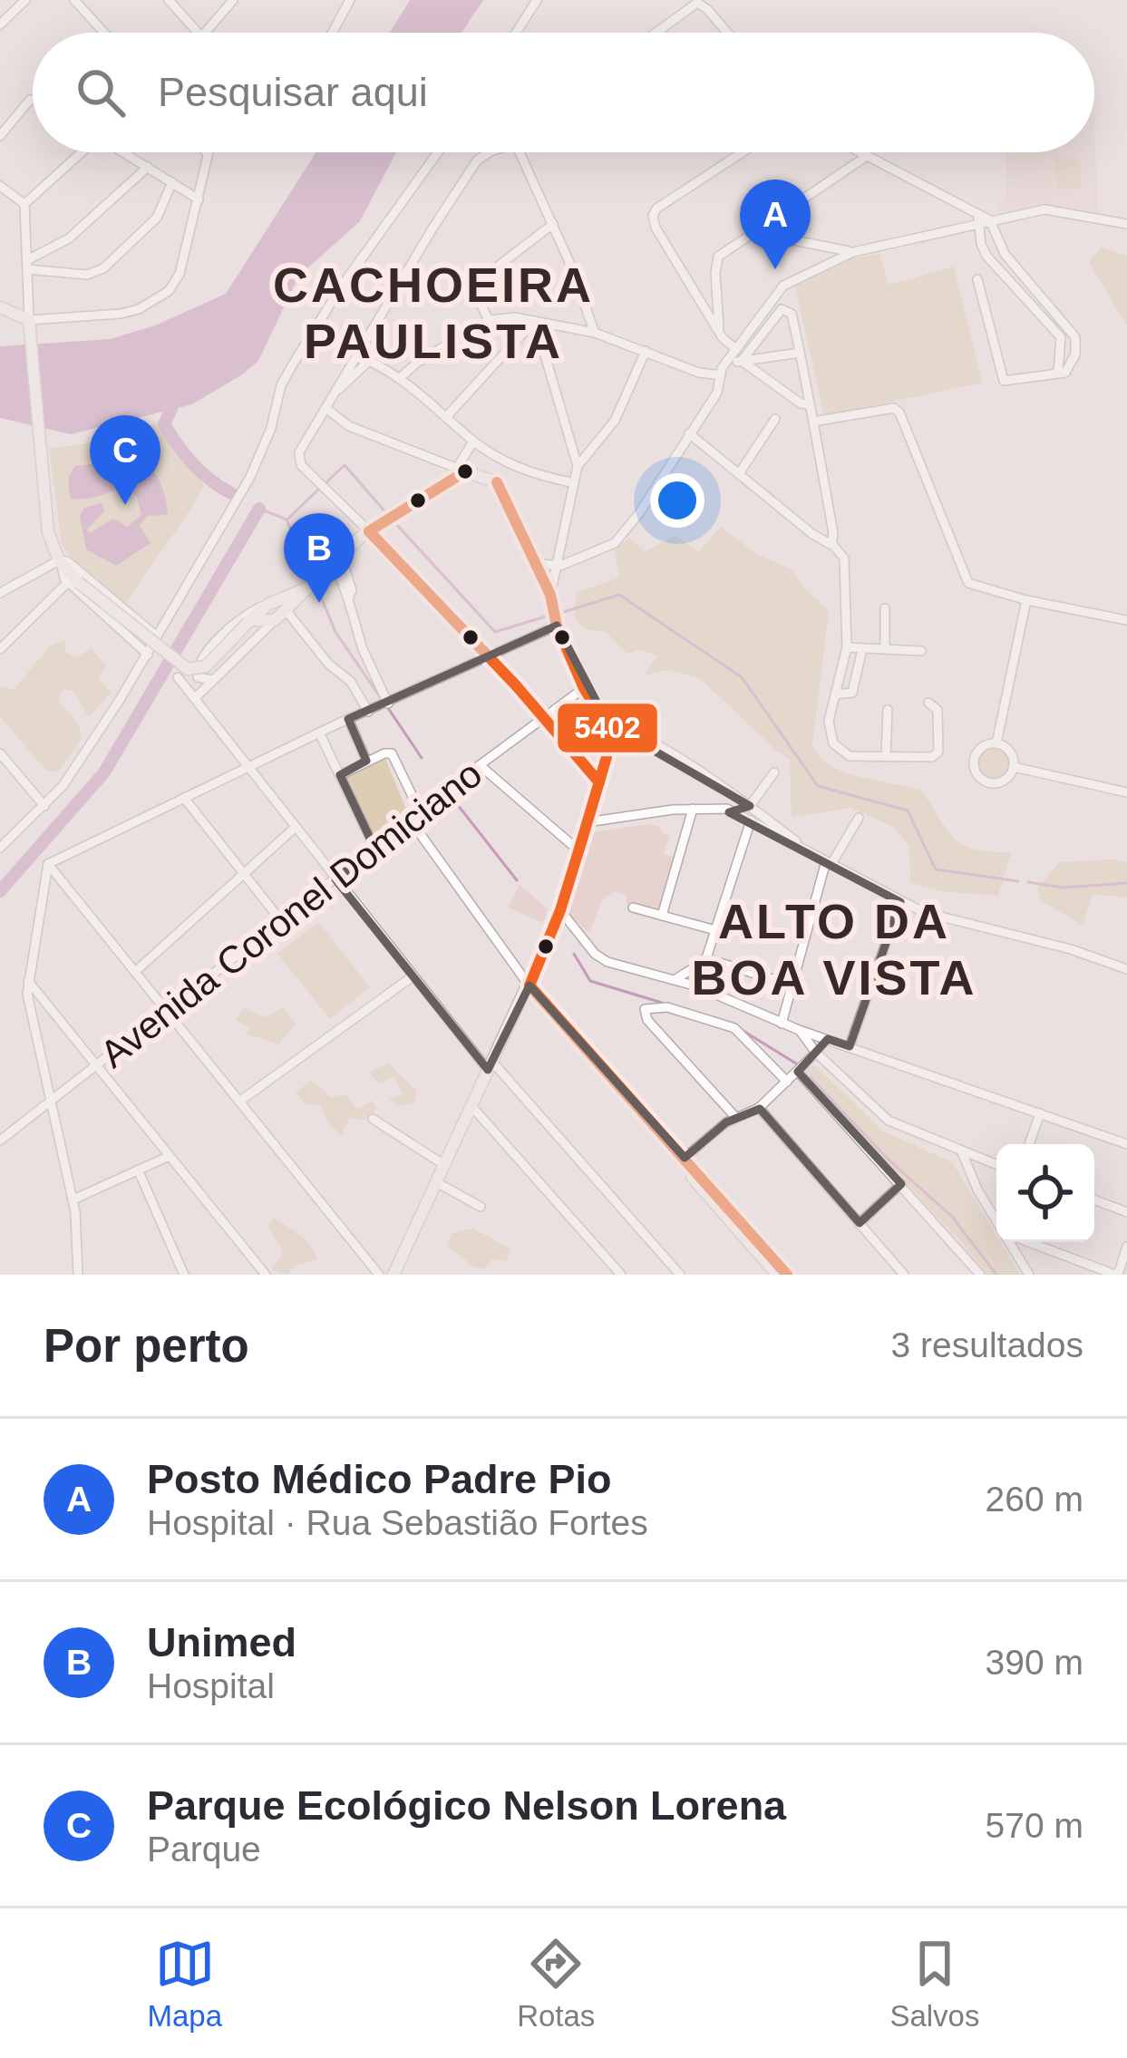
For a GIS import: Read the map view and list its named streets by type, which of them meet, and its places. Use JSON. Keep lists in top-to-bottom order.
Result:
{
  "streets": {
    "street": ["Avenida Coronel Domiciano"]
  },
  "districts": ["CACHOEIRA PAULISTA", "ALTO DA BOA VISTA"],
  "lines": ["transit line 5402"],
  "page": {
    "search": "Pesquisar aqui",
    "pins": ["A", "C", "B"],
    "heading": ["Por perto", "3 resultados"],
    "list": [
      {
        "mark": "A",
        "name": "Posto Médico Padre Pio",
        "note": "Hospital · Rua Sebastião Fortes",
        "value": "260 m"
      },
      {
        "mark": "B",
        "name": "Unimed",
        "note": "Hospital",
        "value": "390 m"
      },
      {
        "mark": "C",
        "name": "Parque Ecológico Nelson Lorena",
        "note": "Parque",
        "value": "570 m"
      }
    ],
    "nav": ["Mapa", "Rotas", "Salvos"]
  }
}
